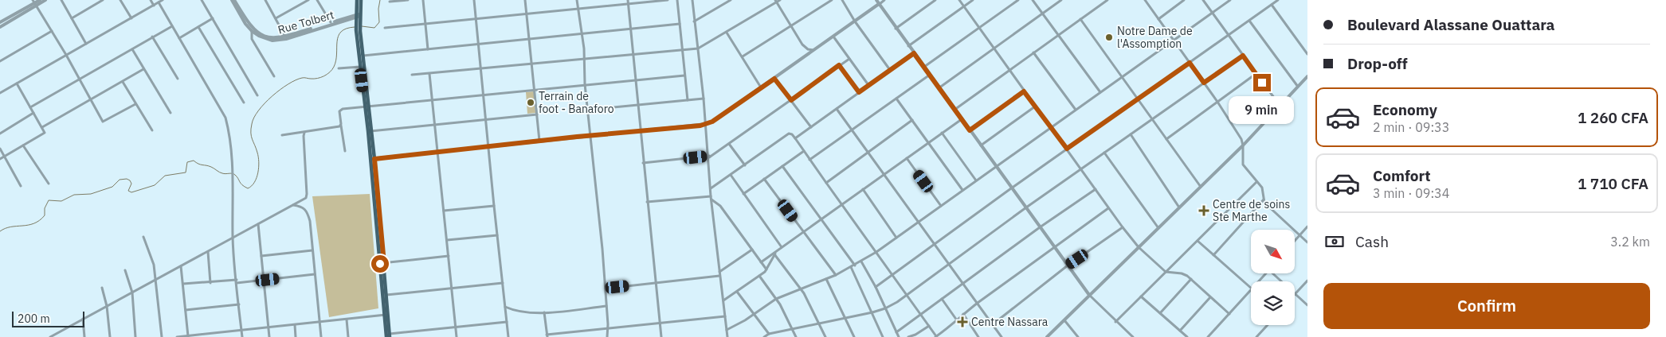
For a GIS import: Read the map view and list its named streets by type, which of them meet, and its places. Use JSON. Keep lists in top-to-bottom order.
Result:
{
  "streets": {
    "street": ["Rue Tolbert"]
  },
  "places": {
    "other": ["Notre Dame de l'Assomption", "Terrain de foot - Banaforo"],
    "health": ["Centre de soins Ste Marthe", "Centre Nassara"]
  },
  "scale_bar": "200 m",
  "north": "bottom right",
  "page": {
    "banner": ["Boulevard Alassane Ouattara", "Drop-off"],
    "list": [
      {
        "name": "Economy",
        "note": "2 min · 09:33",
        "value": "1 260 CFA"
      },
      {
        "name": "Comfort",
        "note": "3 min · 09:34",
        "value": "1 710 CFA"
      }
    ],
    "bubble": "9 min",
    "pay": ["Cash", "3.2 km"],
    "buttons": "Confirm",
    "scale": "200 m"
  }
}
